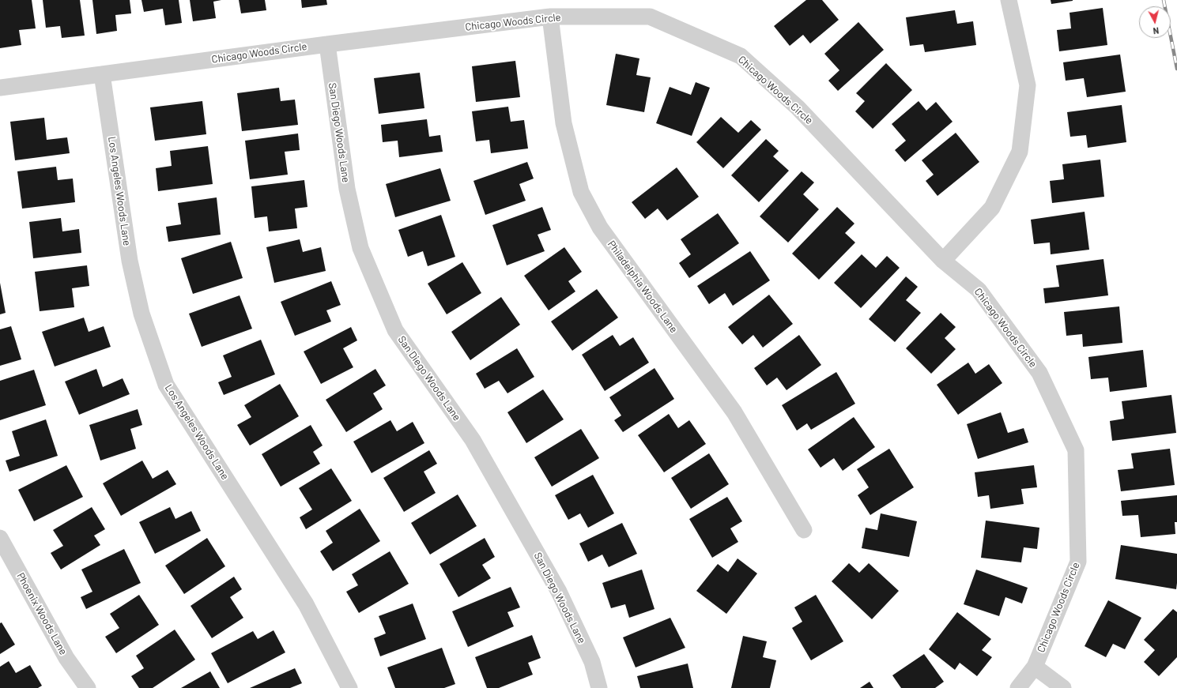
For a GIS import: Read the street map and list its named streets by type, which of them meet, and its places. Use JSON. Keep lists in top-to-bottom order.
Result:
{
  "streets": {
    "street": [
      "Chicago Woods Circle",
      "San Diego Woods Lane",
      "Los Angeles Woods Lane",
      "Philadelphia Woods Lane",
      "Phoenix Woods Lane"
    ]
  },
  "crossings": [
    ["Chicago Woods Circle", "San Diego Woods Lane"],
    ["Chicago Woods Circle", "Los Angeles Woods Lane"],
    ["Chicago Woods Circle", "Philadelphia Woods Lane"]
  ],
  "north": "bottom"
}
